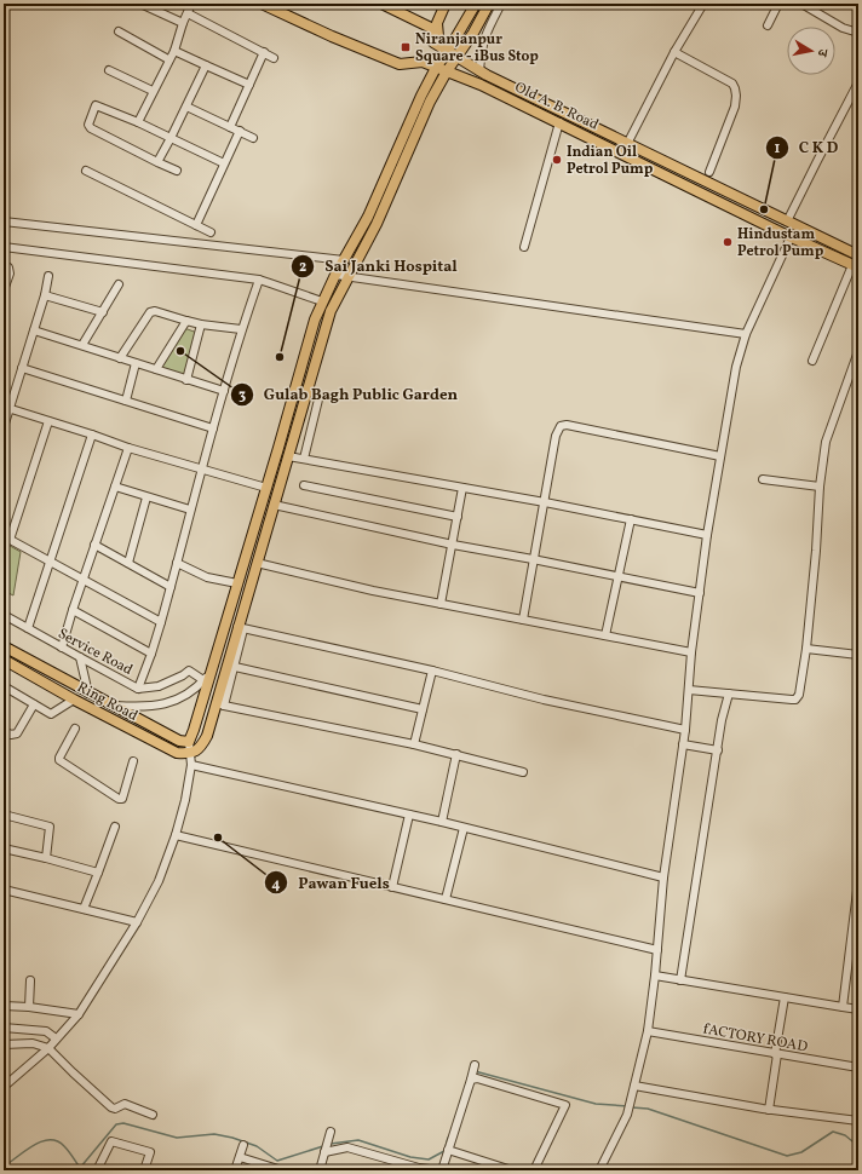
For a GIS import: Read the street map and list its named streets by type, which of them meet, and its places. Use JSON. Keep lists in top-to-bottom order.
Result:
{
  "streets": {
    "main road": ["Old A. B. Road", "Ring Road"],
    "street": ["Service Road", "fACTORY ROAD"]
  },
  "places": {
    "transit": ["Niranjanpur Square - iBus Stop"],
    "other": [
      "Indian Oil Petrol Pump",
      "C K D",
      "Hindustam Petrol Pump",
      "Gulab Bagh Public Garden",
      "Sai Janki Hospital",
      "Pawan Fuels"
    ]
  },
  "north": "right"
}
